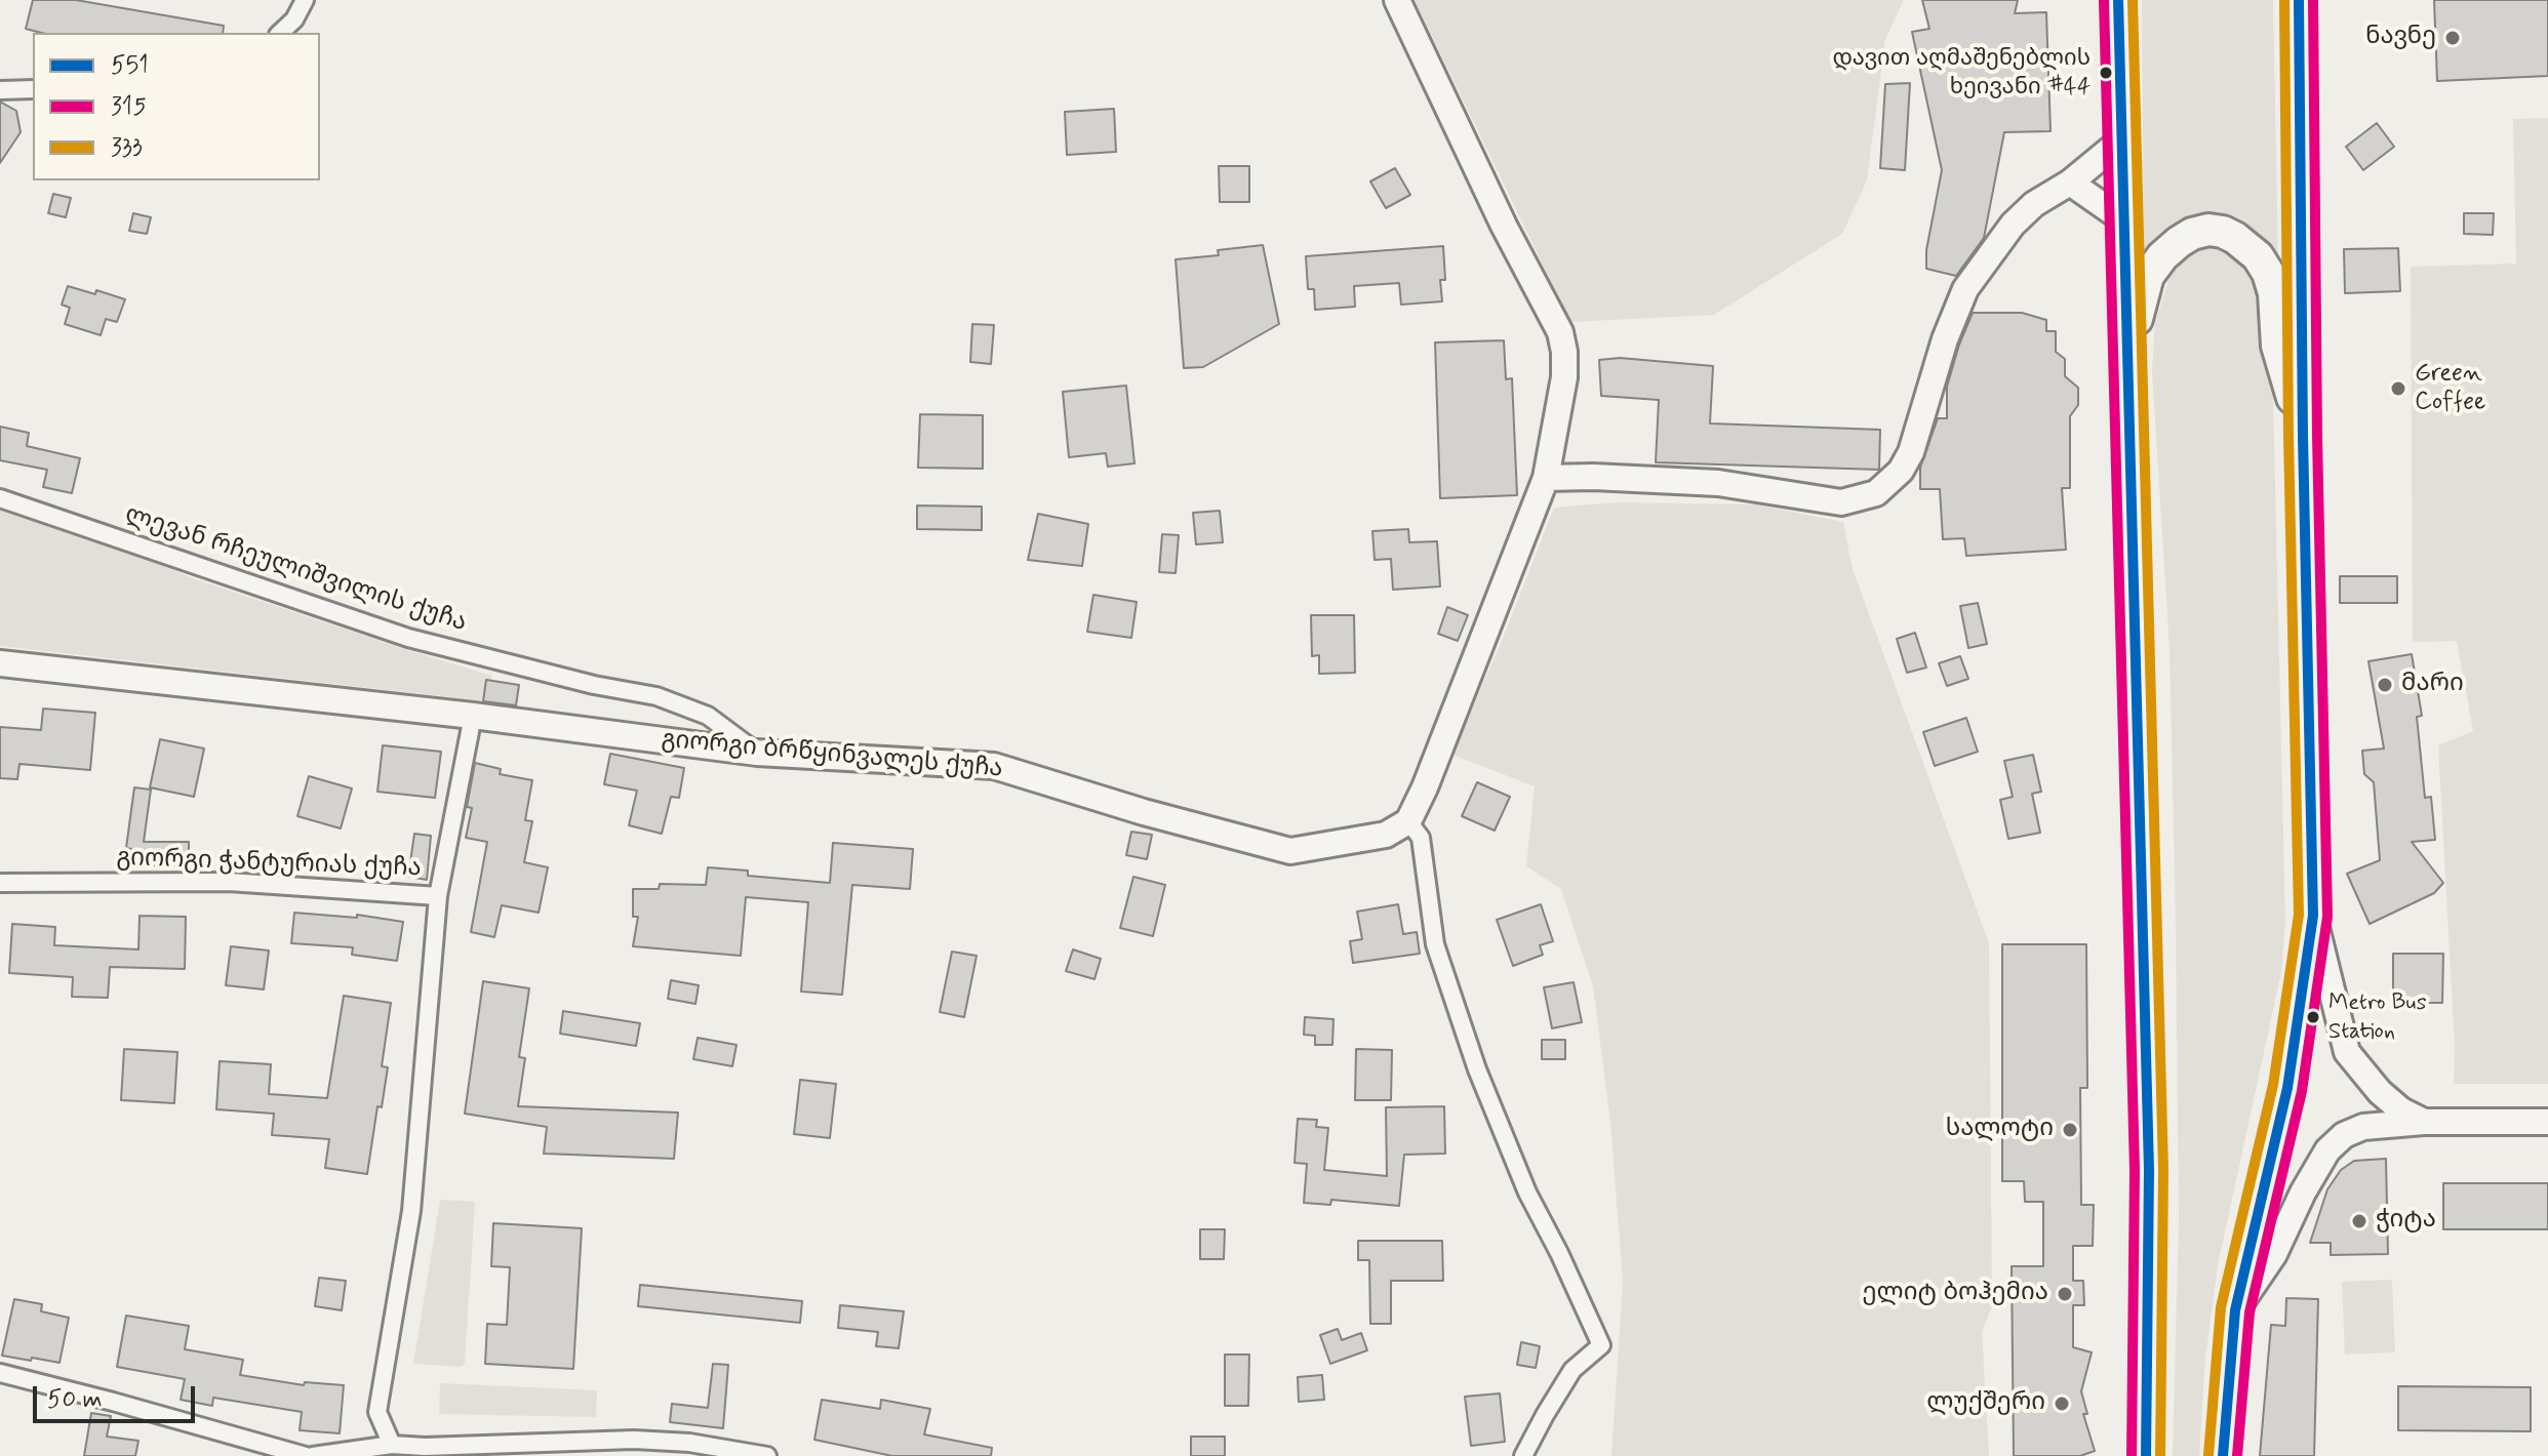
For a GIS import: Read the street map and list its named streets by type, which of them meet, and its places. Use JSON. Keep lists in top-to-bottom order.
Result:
{
  "streets": {
    "street": ["ლევან რჩეულიშვილის ქუჩა", "გიორგი ბრწყინვალეს ქუჩა", "გიორგი ჭანტურიას ქუჩა"]
  },
  "crossings": [
    ["ლევან რჩეულიშვილის ქუჩა", "გიორგი ბრწყინვალეს ქუჩა"]
  ],
  "places": [
    "ნავნე",
    "დავით აღმაშენებლის ხეივანი #44",
    "Green Coffee",
    "მარი",
    "Metro Bus Station",
    "სალოტი",
    "ჭიტა",
    "ელიტ ბოჰემია",
    "ლუქშერი"
  ],
  "lines": ["transit line 551", "transit line 315", "transit line 333"],
  "legend": ["551", "315", "333"],
  "scale_bar": "50 m"
}
